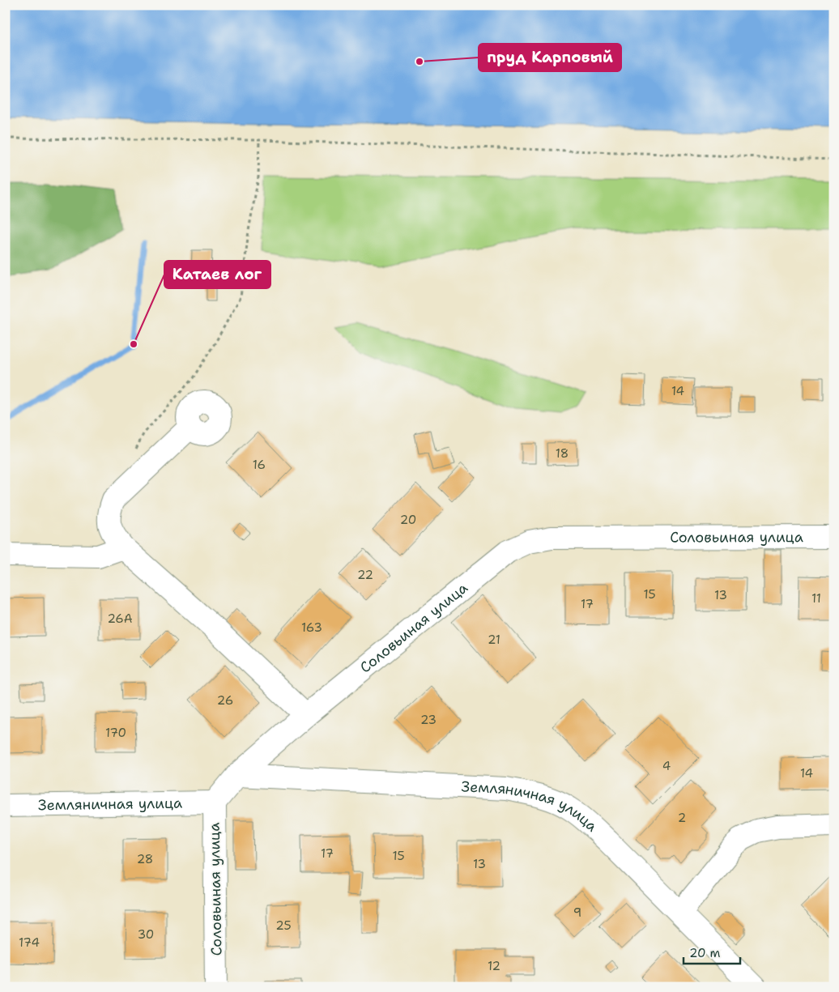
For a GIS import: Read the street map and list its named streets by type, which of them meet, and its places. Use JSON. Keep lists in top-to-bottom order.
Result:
{
  "streets": {
    "street": ["Соловьиная улица", "Земляничная улица"]
  },
  "crossings": [
    ["Соловьиная улица", "Земляничная улица"]
  ],
  "places": ["пруд Карповый", "Катаев лог"],
  "house_numbers": [
    "14",
    "18",
    "16",
    "20",
    "22",
    "15",
    "13",
    "11",
    "17",
    "26А",
    "163",
    "21",
    "26",
    "23",
    "170",
    "4",
    "14",
    "2",
    "17",
    "15",
    "28",
    "13",
    "9",
    "25",
    "30",
    "174",
    "12"
  ],
  "scale_bar": "20 m"
}
